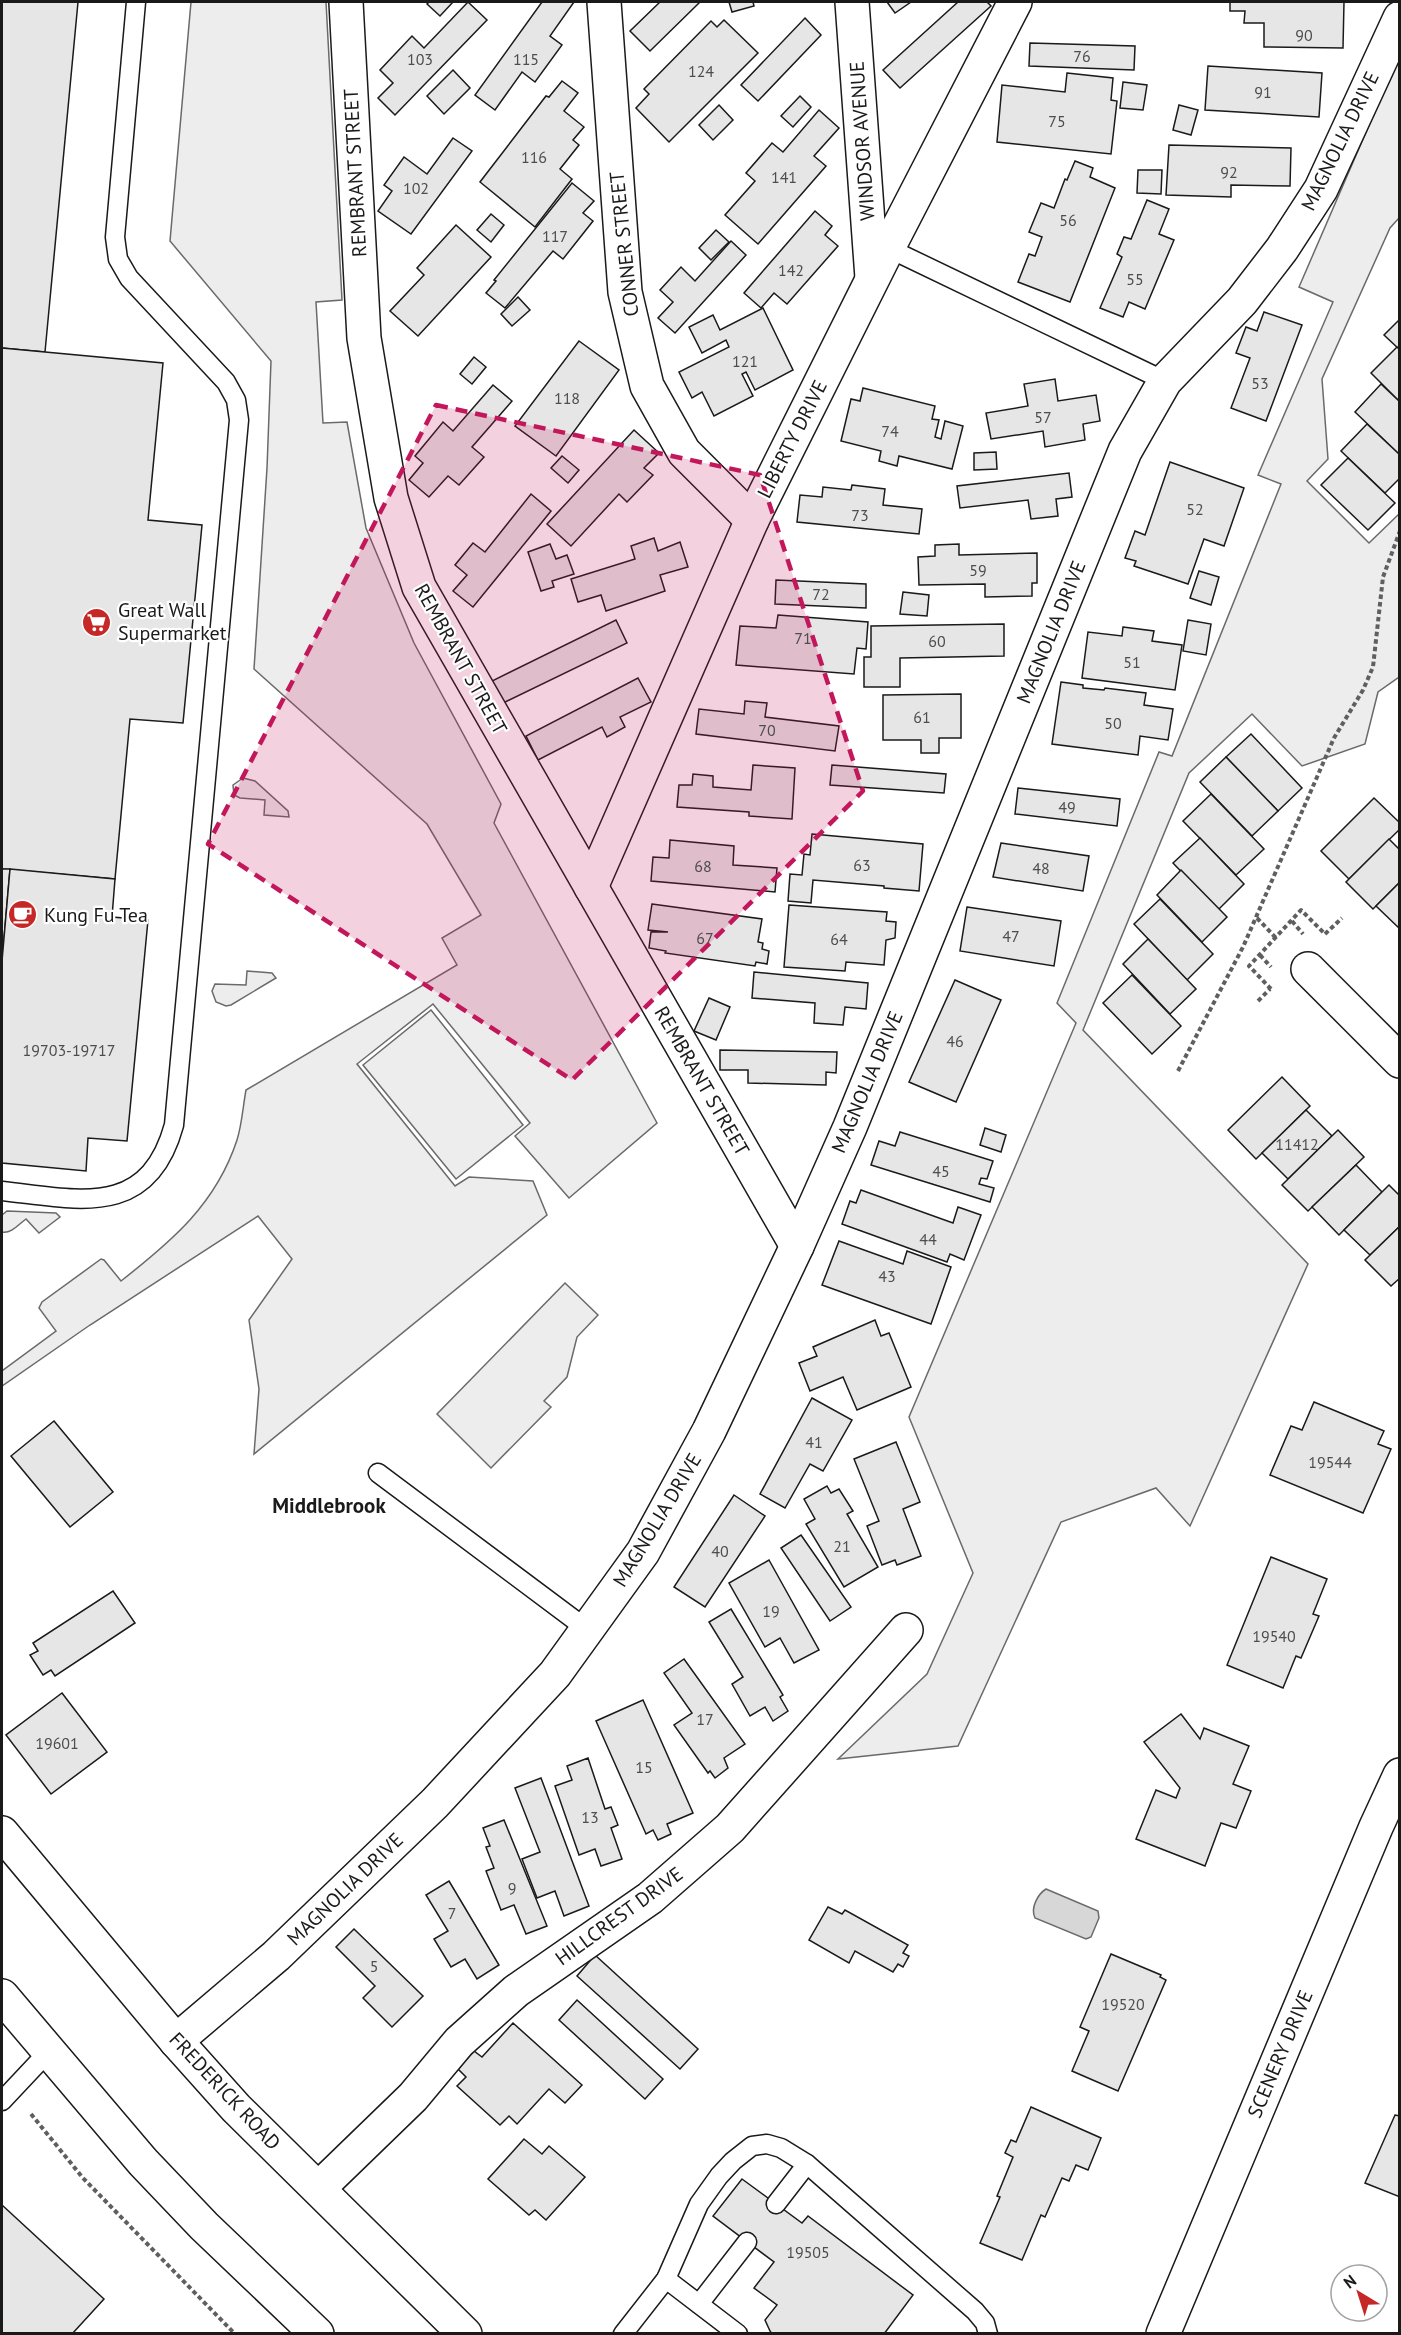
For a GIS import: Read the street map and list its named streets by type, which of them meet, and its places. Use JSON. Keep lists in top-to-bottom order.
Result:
{
  "streets": {
    "street": [
      "WINDSOR AVENUE",
      "MAGNOLIA DRIVE",
      "REMBRANT STREET",
      "CONNER STREET",
      "LIBERTY DRIVE",
      "HILLCREST DRIVE",
      "SCENERY DRIVE",
      "FREDERICK ROAD"
    ]
  },
  "crossings": [
    ["WINDSOR AVENUE", "LIBERTY DRIVE"],
    ["MAGNOLIA DRIVE", "REMBRANT STREET"],
    ["MAGNOLIA DRIVE", "FREDERICK ROAD"],
    ["REMBRANT STREET", "LIBERTY DRIVE"],
    ["CONNER STREET", "LIBERTY DRIVE"],
    ["HILLCREST DRIVE", "FREDERICK ROAD"]
  ],
  "districts": ["Middlebrook"],
  "places": {
    "supermarket": ["Great Wall Supermarket"],
    "cafe": ["Kung Fu Tea"]
  },
  "house_numbers": [
    "90",
    "76",
    "103",
    "115",
    "124",
    "91",
    "75",
    "116",
    "92",
    "141",
    "102",
    "56",
    "117",
    "142",
    "55",
    "121",
    "53",
    "118",
    "57",
    "74",
    "52",
    "73",
    "59",
    "72",
    "71",
    "60",
    "51",
    "61",
    "50",
    "70",
    "49",
    "63",
    "68",
    "48",
    "47",
    "67",
    "64",
    "46",
    "19703-19717",
    "11412",
    "45",
    "44",
    "43",
    "41",
    "19544",
    "21",
    "40",
    "19",
    "19540",
    "17",
    "19601",
    "15",
    "13",
    "9",
    "7",
    "5",
    "19520",
    "19505"
  ],
  "north": "top left"
}
